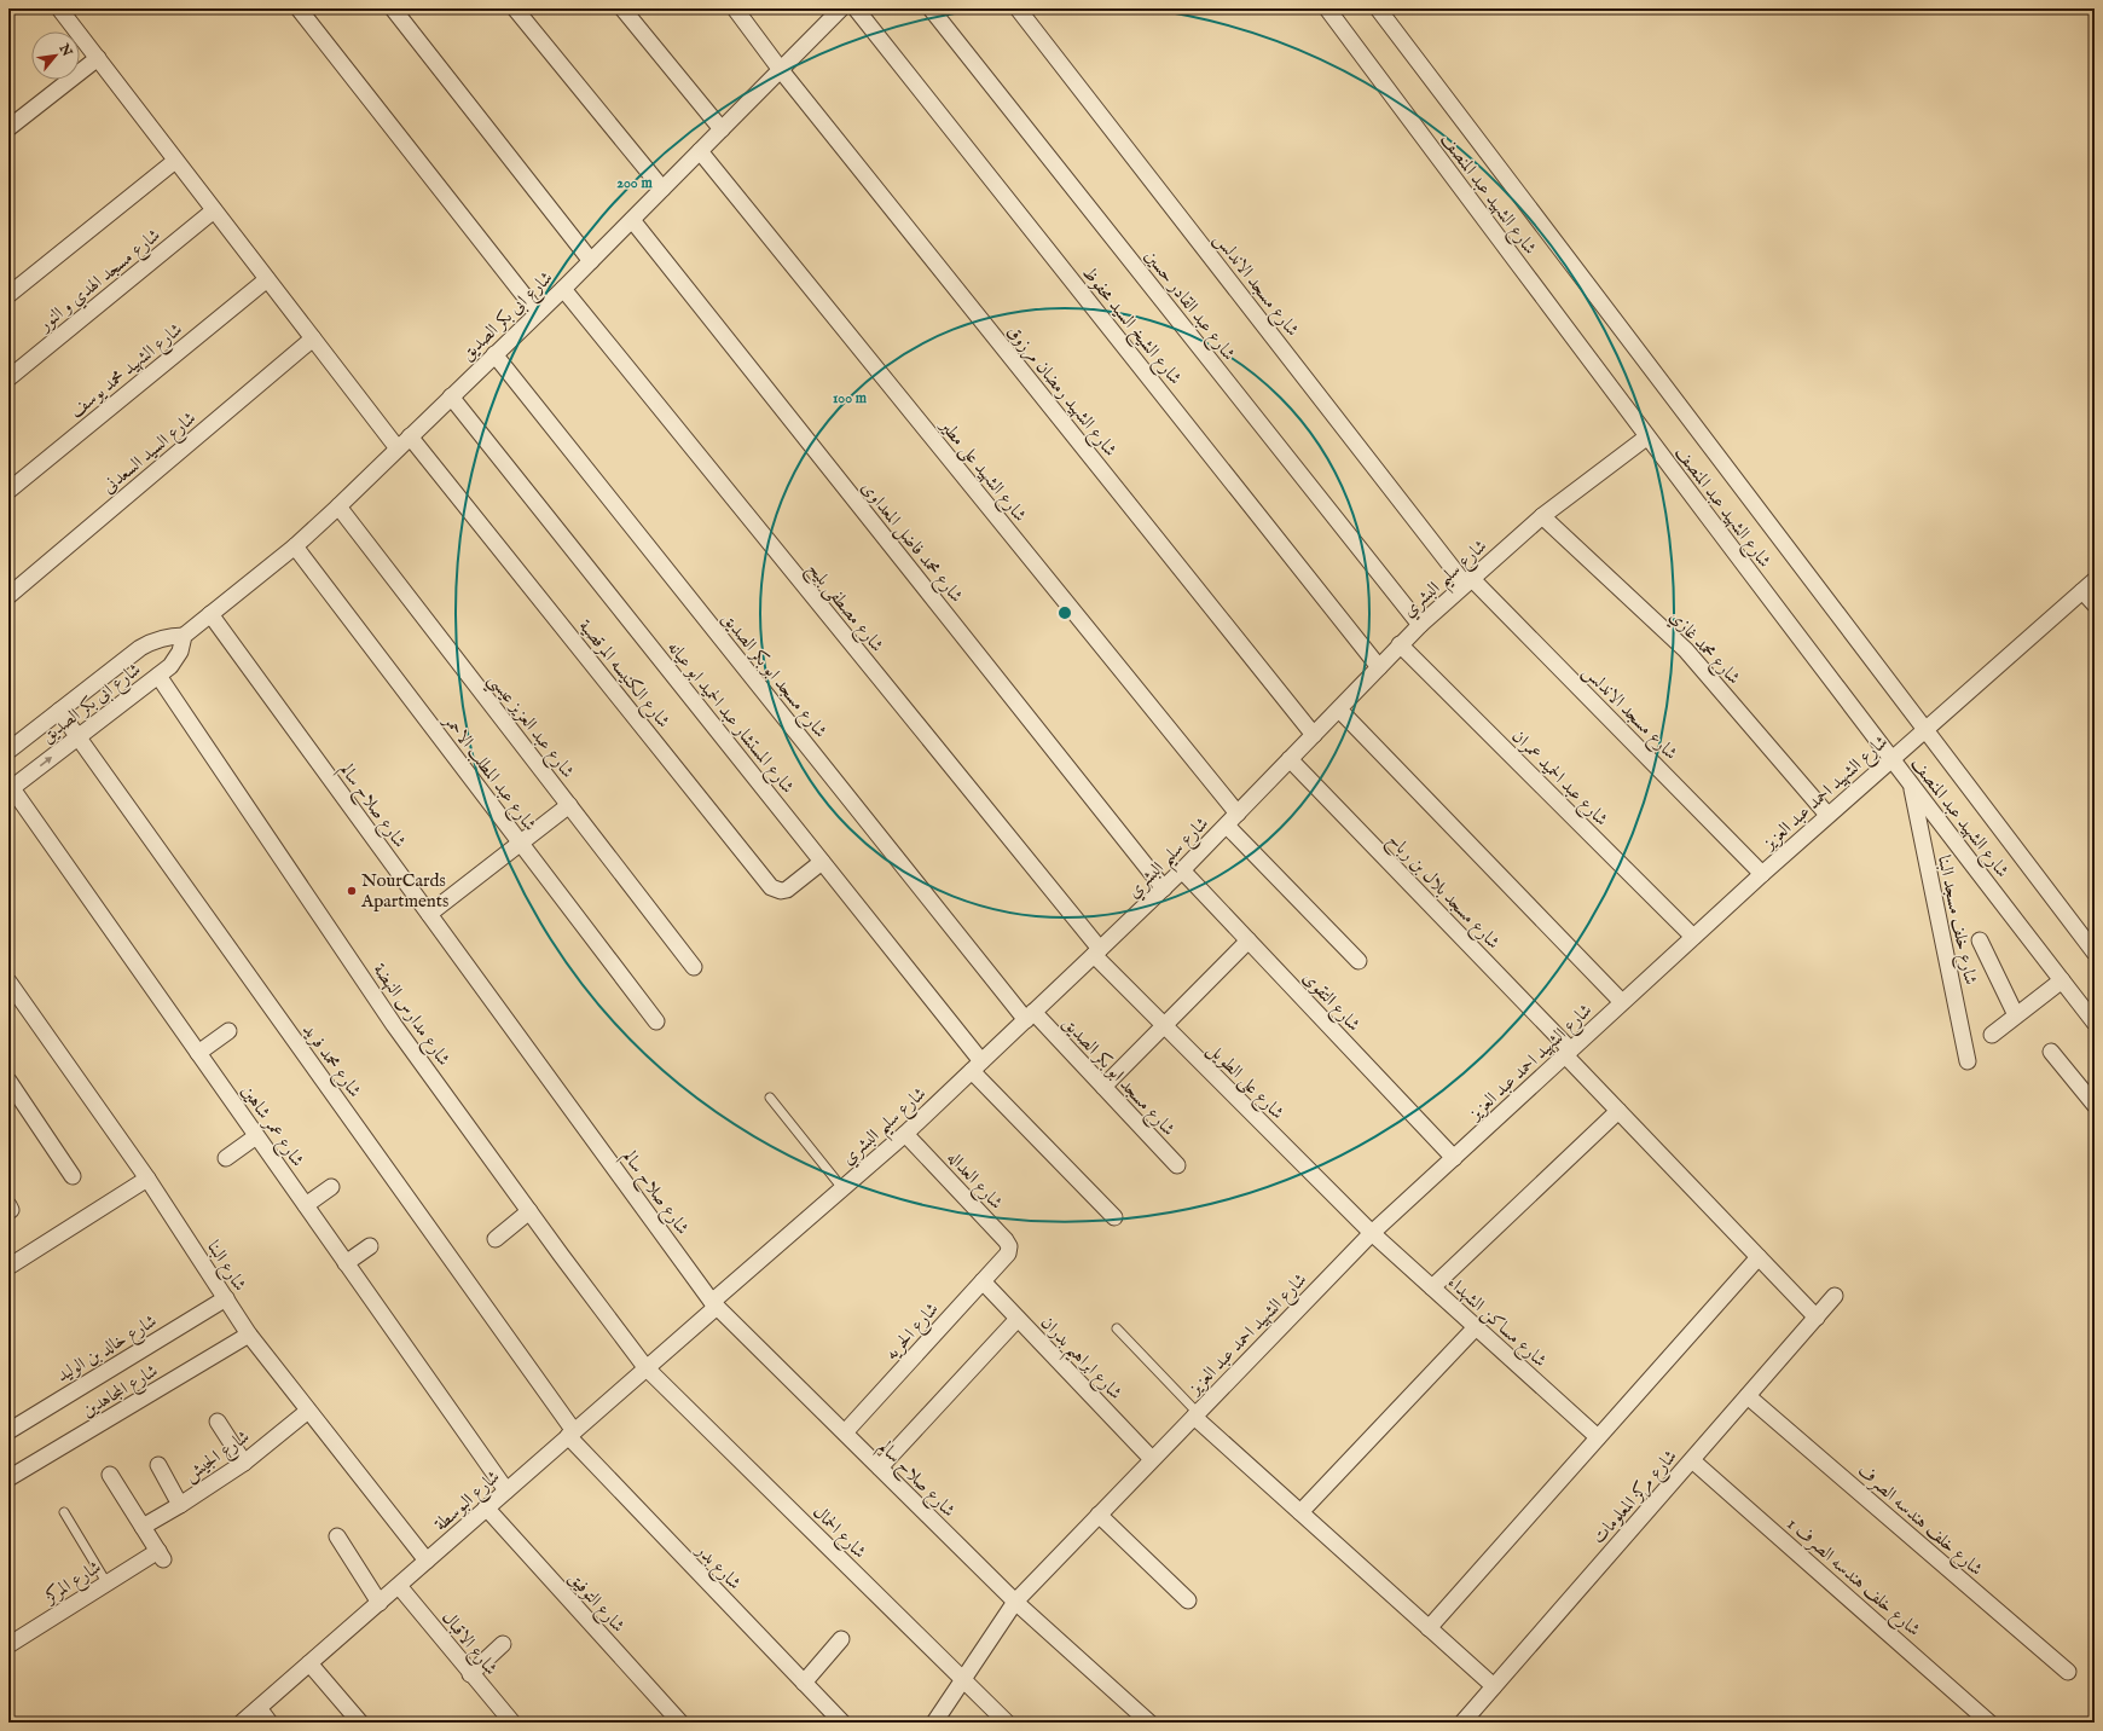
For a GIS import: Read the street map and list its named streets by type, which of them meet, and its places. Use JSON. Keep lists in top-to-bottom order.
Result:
{
  "streets": {
    "street": [
      "شارع الشهيد عبد المنصف",
      "شارع مسجد الهدي و النور",
      "شارع مسجد الاندلس",
      "شارع عبد القادر حسين",
      "شارع ابى بكر الصديق",
      "شارع الشيخ السيد محفوظ",
      "شارع الشهيد محمد يوسف",
      "شارع الشهيد رمضان مرزوق",
      "شارع السيد السعدنى",
      "شارع الشهيد على مطير",
      "شارع محمد فاضل المعداوى",
      "شارع سليم البشري",
      "شارع مصطفى بليح",
      "شارع محمد غازي",
      "شارع الكنيسه المرقصية",
      "شارع مسجد ابو بكر الصديق",
      "شارع المستشار عبد الحميد ابو عيانه",
      "شارع عبد العزيز عيسي",
      "شارع عبد المطلب الاحمر",
      "شارع عبد الحميد عمران",
      "شارع الشهيد احمد عبد العزيز",
      "شارع صلاح سالم",
      "شارع مسجد بلال بن رباح",
      "شارع خلف مسجد البنا",
      "شارع التقوى",
      "شارع مدارس النهضة",
      "شارع محمد فريد",
      "شارع على الطويل",
      "شارع عمر شاهين",
      "شارع العداله",
      "شارع البنا",
      "شارع مساكن الشهداء",
      "شارع الحريه",
      "شارع خالد بن الوليد",
      "شارع ابراهيم بدران",
      "شارع المجاهدين",
      "شارع الجيش",
      "شارع مركز المعلومات",
      "شارع البوسطة",
      "شارع خلف هندسه الصرف",
      "شارع الحمال",
      "شارع بدر",
      "شارع خلف هندسه الصرف 1",
      "شارع المركز",
      "شارع التوفيق",
      "شارع الاقبال"
    ]
  },
  "crossings": [
    ["شارع الشهيد عبد المنصف", "شارع سليم البشري"],
    ["شارع الشهيد عبد المنصف", "شارع الشهيد احمد عبد العزيز"],
    ["شارع الشهيد عبد المنصف", "شارع خلف مسجد البنا"],
    ["شارع مسجد الاندلس", "شارع سليم البشري"],
    ["شارع مسجد الاندلس", "شارع الشهيد احمد عبد العزيز"],
    ["شارع عبد القادر حسين", "شارع سليم البشري"],
    ["شارع ابى بكر الصديق", "شارع الشهيد رمضان مرزوق"],
    ["شارع ابى بكر الصديق", "شارع الشهيد على مطير"],
    ["شارع ابى بكر الصديق", "شارع محمد فاضل المعداوى"],
    ["شارع ابى بكر الصديق", "شارع مصطفى بليح"],
    ["شارع ابى بكر الصديق", "شارع الكنيسه المرقصية"],
    ["شارع ابى بكر الصديق", "شارع مسجد ابو بكر الصديق"],
    ["شارع ابى بكر الصديق", "شارع المستشار عبد الحميد ابو عيانه"],
    ["شارع ابى بكر الصديق", "شارع عبد العزيز عيسي"],
    ["شارع ابى بكر الصديق", "شارع عبد المطلب الاحمر"],
    ["شارع ابى بكر الصديق", "شارع صلاح سالم"],
    ["شارع ابى بكر الصديق", "شارع مدارس النهضة"],
    ["شارع ابى بكر الصديق", "شارع محمد فريد"],
    ["شارع ابى بكر الصديق", "شارع عمر شاهين"],
    ["شارع الشيخ السيد محفوظ", "شارع سليم البشري"],
    ["شارع الشهيد رمضان مرزوق", "شارع سليم البشري"],
    ["شارع الشهيد على مطير", "شارع سليم البشري"],
    ["شارع محمد فاضل المعداوى", "شارع سليم البشري"],
    ["شارع سليم البشري", "شارع مصطفى بليح"],
    ["شارع سليم البشري", "شارع محمد غازي"],
    ["شارع سليم البشري", "شارع مسجد ابو بكر الصديق"],
    ["شارع سليم البشري", "شارع المستشار عبد الحميد ابو عيانه"],
    ["شارع سليم البشري", "شارع عبد الحميد عمران"],
    ["شارع سليم البشري", "شارع الشهيد احمد عبد العزيز"],
    ["شارع سليم البشري", "شارع صلاح سالم"],
    ["شارع سليم البشري", "شارع مسجد بلال بن رباح"],
    ["شارع سليم البشري", "شارع التقوى"],
    ["شارع سليم البشري", "شارع على الطويل"],
    ["شارع سليم البشري", "شارع العداله"],
    ["شارع سليم البشري", "شارع البوسطة"],
    ["شارع مصطفى بليح", "شارع على الطويل"],
    ["شارع محمد غازي", "شارع الشهيد احمد عبد العزيز"],
    ["شارع الكنيسه المرقصية", "شارع المستشار عبد الحميد ابو عيانه"],
    ["شارع عبد الحميد عمران", "شارع الشهيد احمد عبد العزيز"],
    ["شارع الشهيد احمد عبد العزيز", "شارع صلاح سالم"],
    ["شارع الشهيد احمد عبد العزيز", "شارع مسجد بلال بن رباح"],
    ["شارع الشهيد احمد عبد العزيز", "شارع التقوى"],
    ["شارع الشهيد احمد عبد العزيز", "شارع على الطويل"],
    ["شارع الشهيد احمد عبد العزيز", "شارع مساكن الشهداء"],
    ["شارع الشهيد احمد عبد العزيز", "شارع ابراهيم بدران"],
    ["شارع الشهيد احمد عبد العزيز", "شارع الحمال"],
    ["شارع صلاح سالم", "شارع الحريه"],
    ["شارع صلاح سالم", "شارع البوسطة"],
    ["شارع مسجد بلال بن رباح", "شارع مركز المعلومات"],
    ["شارع مدارس النهضة", "شارع البوسطة"],
    ["شارع مدارس النهضة", "شارع الحمال"],
    ["شارع محمد فريد", "شارع البوسطة"],
    ["شارع محمد فريد", "شارع بدر"],
    ["شارع على الطويل", "شارع مساكن الشهداء"],
    ["شارع عمر شاهين", "شارع البوسطة"],
    ["شارع العداله", "شارع الحريه"],
    ["شارع البنا", "شارع خالد بن الوليد"],
    ["شارع البنا", "شارع المجاهدين"],
    ["شارع البنا", "شارع الجيش"],
    ["شارع البنا", "شارع البوسطة"],
    ["شارع الحريه", "شارع ابراهيم بدران"],
    ["شارع الجيش", "شارع المركز"],
    ["شارع مركز المعلومات", "شارع خلف هندسه الصرف"],
    ["شارع مركز المعلومات", "شارع خلف هندسه الصرف 1"],
    ["شارع البوسطة", "شارع الحمال"],
    ["شارع البوسطة", "شارع بدر"],
    ["شارع البوسطة", "شارع التوفيق"],
    ["شارع البوسطة", "شارع الاقبال"]
  ],
  "places": ["NourCards Apartments"],
  "north": "top right",
  "rings": ["200 m", "100 m"]
}
